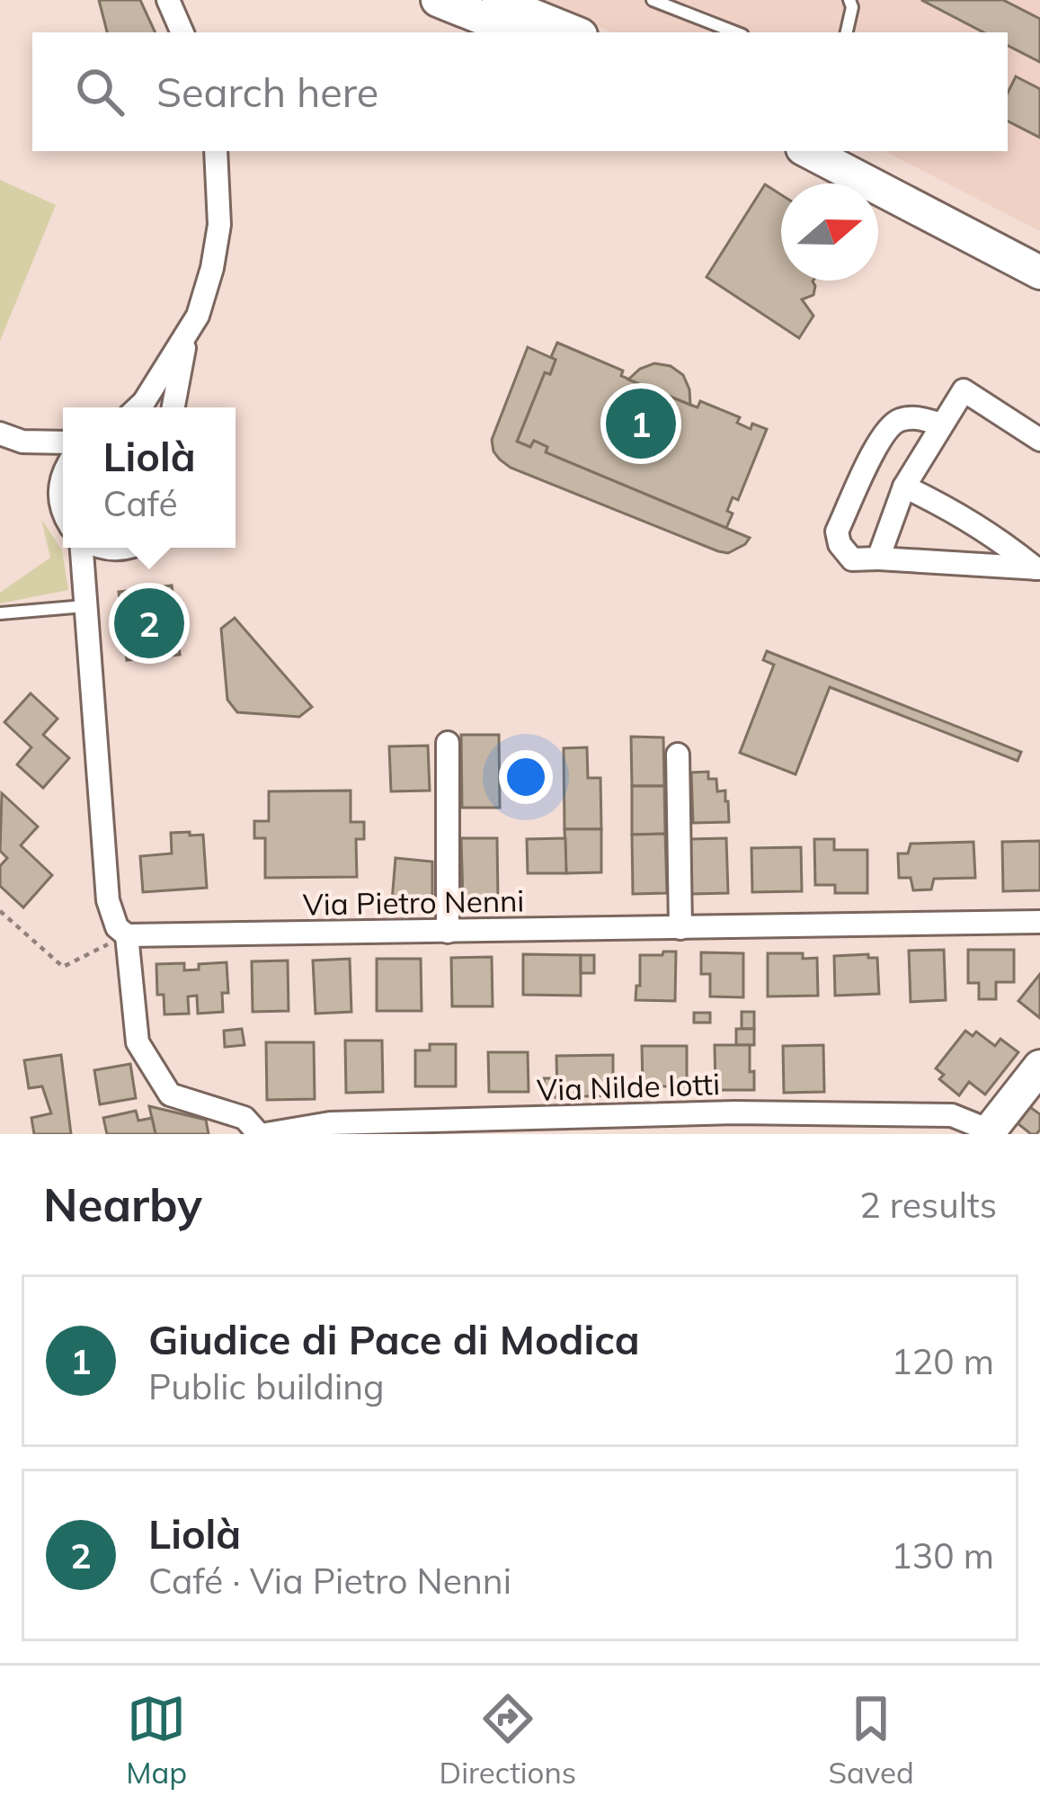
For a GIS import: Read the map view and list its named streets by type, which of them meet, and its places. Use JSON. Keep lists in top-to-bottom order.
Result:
{
  "streets": {
    "street": ["Via Pietro Nenni", "Via Nilde Iotti"]
  },
  "north": "right",
  "page": {
    "search": "Search here",
    "pins": ["1", "2"],
    "popup": ["Liolà", "Café"],
    "heading": ["Nearby", "2 results"],
    "list": [
      {
        "mark": "1",
        "name": "Giudice di Pace di Modica",
        "note": "Public building",
        "value": "120 m"
      },
      {
        "mark": "2",
        "name": "Liolà",
        "note": "Café · Via Pietro Nenni",
        "value": "130 m"
      }
    ],
    "nav": ["Map", "Directions", "Saved"]
  }
}
